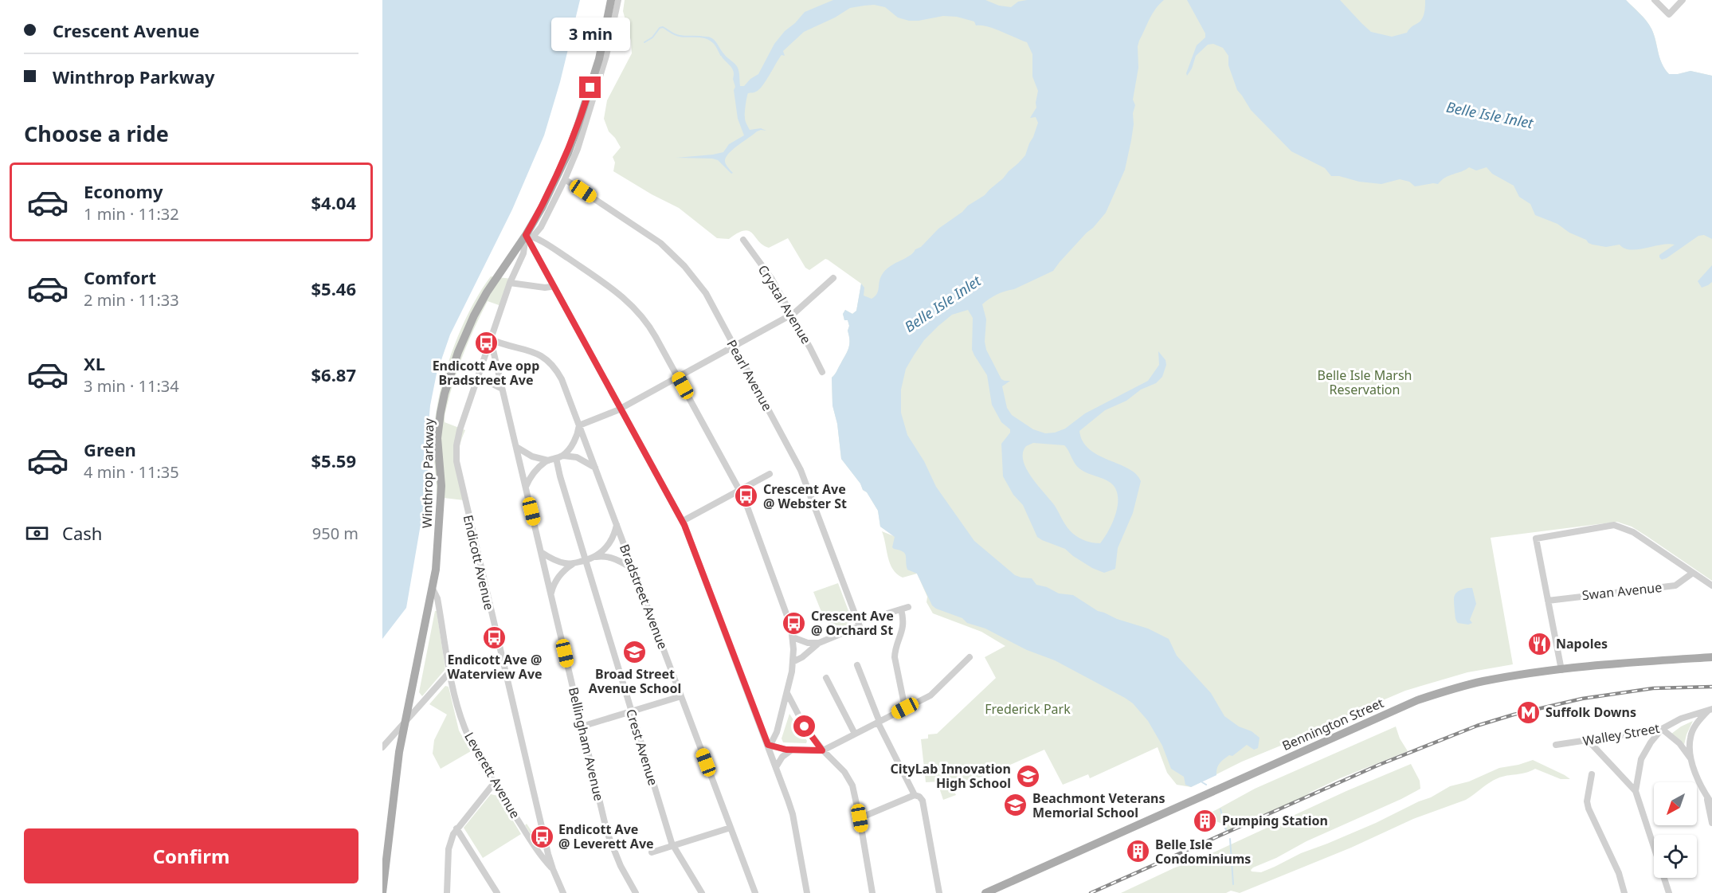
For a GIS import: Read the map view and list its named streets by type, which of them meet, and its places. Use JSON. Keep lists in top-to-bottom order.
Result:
{
  "streets": {
    "main road": ["Winthrop Parkway", "Bennington Street"],
    "street": [
      "Crystal Avenue",
      "Pearl Avenue",
      "Endicott Avenue",
      "Swan Avenue",
      "Bradstreet Avenue",
      "Walley Street",
      "Bellingham Avenue",
      "Crest Avenue",
      "Leverett Avenue"
    ]
  },
  "crossings": [
    ["Winthrop Parkway", "Endicott Avenue"],
    ["Winthrop Parkway", "Leverett Avenue"],
    ["Endicott Avenue", "Bradstreet Avenue"],
    ["Endicott Avenue", "Bellingham Avenue"],
    ["Endicott Avenue", "Leverett Avenue"],
    ["Bradstreet Avenue", "Bellingham Avenue"]
  ],
  "water": ["Belle Isle Inlet"],
  "parks": ["Belle Isle Marsh Reservation", "Frederick Park"],
  "places": {
    "bus stop": [
      "Endicott Ave opp Bradstreet Ave",
      "Crescent Ave @ Webster St",
      "Crescent Ave @ Orchard St",
      "Endicott Ave @ Waterview Ave",
      "Endicott Ave @ Leverett Ave"
    ],
    "restaurant": ["Napoles"],
    "school or university": ["Broad Street Avenue School", "CityLab Innovation High School", "Beachmont Veterans Memorial School"],
    "metro station": ["Suffolk Downs"],
    "building": ["Pumping Station", "Belle Isle Condominiums"]
  },
  "north": "bottom left",
  "page": {
    "banner": ["Crescent Avenue", "Winthrop Parkway"],
    "bubble": "3 min",
    "heading": "Choose a ride",
    "list": [
      {
        "name": "Economy",
        "note": "1 min · 11:32",
        "value": "$4.04"
      },
      {
        "name": "Comfort",
        "note": "2 min · 11:33",
        "value": "$5.46"
      },
      {
        "name": "XL",
        "note": "3 min · 11:34",
        "value": "$6.87"
      },
      {
        "name": "Green",
        "note": "4 min · 11:35",
        "value": "$5.59"
      }
    ],
    "pay": ["Cash", "950 m"],
    "buttons": "Confirm"
  }
}
